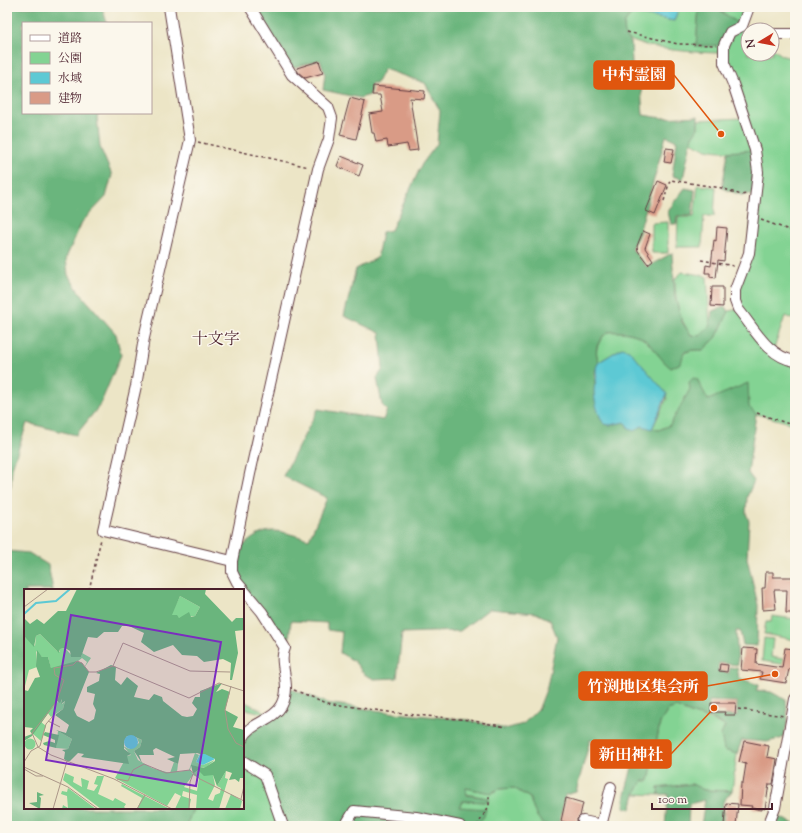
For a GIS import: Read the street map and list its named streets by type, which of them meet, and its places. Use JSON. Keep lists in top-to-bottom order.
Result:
{
  "districts": ["十文字"],
  "places": ["中村霊園", "竹渕地区集会所", "新田神社"],
  "legend": [
    "道路",
    "公園",
    "水域",
    "建物"
  ],
  "scale_bar": "100 m",
  "north": "left"
}
